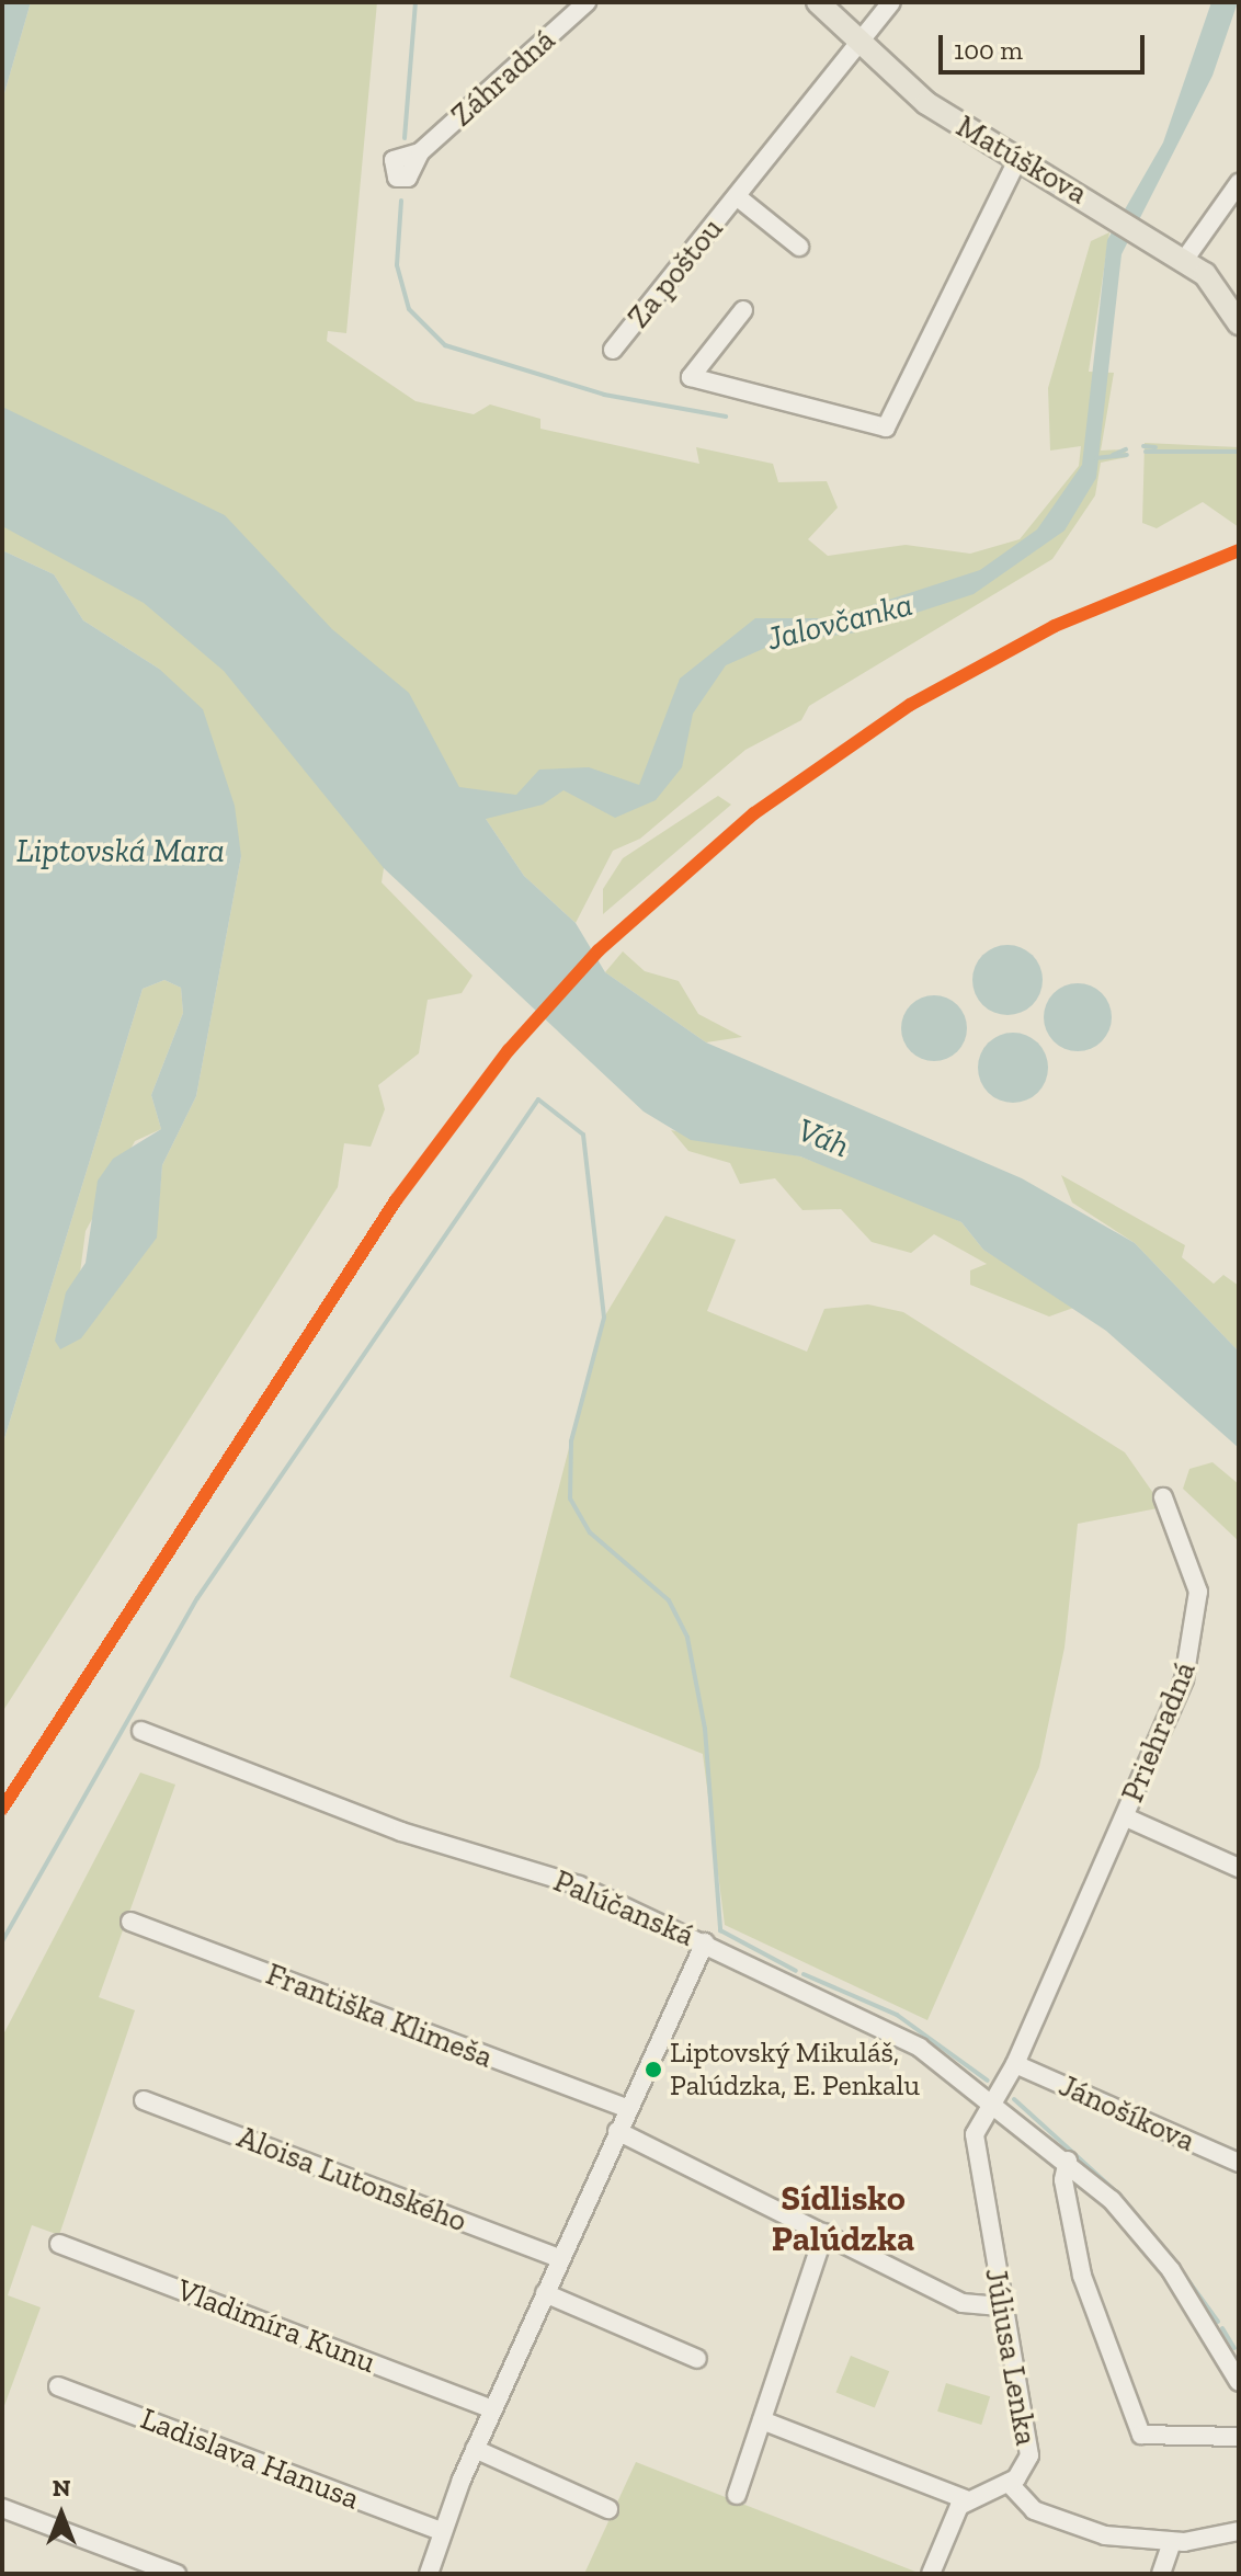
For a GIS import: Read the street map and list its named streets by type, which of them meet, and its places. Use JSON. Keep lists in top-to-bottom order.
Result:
{
  "streets": {
    "main road": ["Matúškova"],
    "street": [
      "Záhradná",
      "Za poštou",
      "Priehradná",
      "Palúčanská",
      "Františka Klimeša",
      "Jánošíkova",
      "Aloisa Lutonského",
      "Vladimíra Kunu",
      "Júliusa Lenka",
      "Ladislava Hanusa"
    ]
  },
  "crossings": [
    ["Matúškova", "Za poštou"],
    ["Priehradná", "Palúčanská"],
    ["Priehradná", "Jánošíkova"],
    ["Priehradná", "Júliusa Lenka"],
    ["Palúčanská", "Júliusa Lenka"]
  ],
  "districts": ["Sídlisko Palúdzka"],
  "water": ["Jalovčanka", "Liptovská Mara", "Váh"],
  "places": ["Liptovský Mikuláš, Palúdzka, E. Penkalu"],
  "scale_bar": "100 m",
  "north": "top"
}
